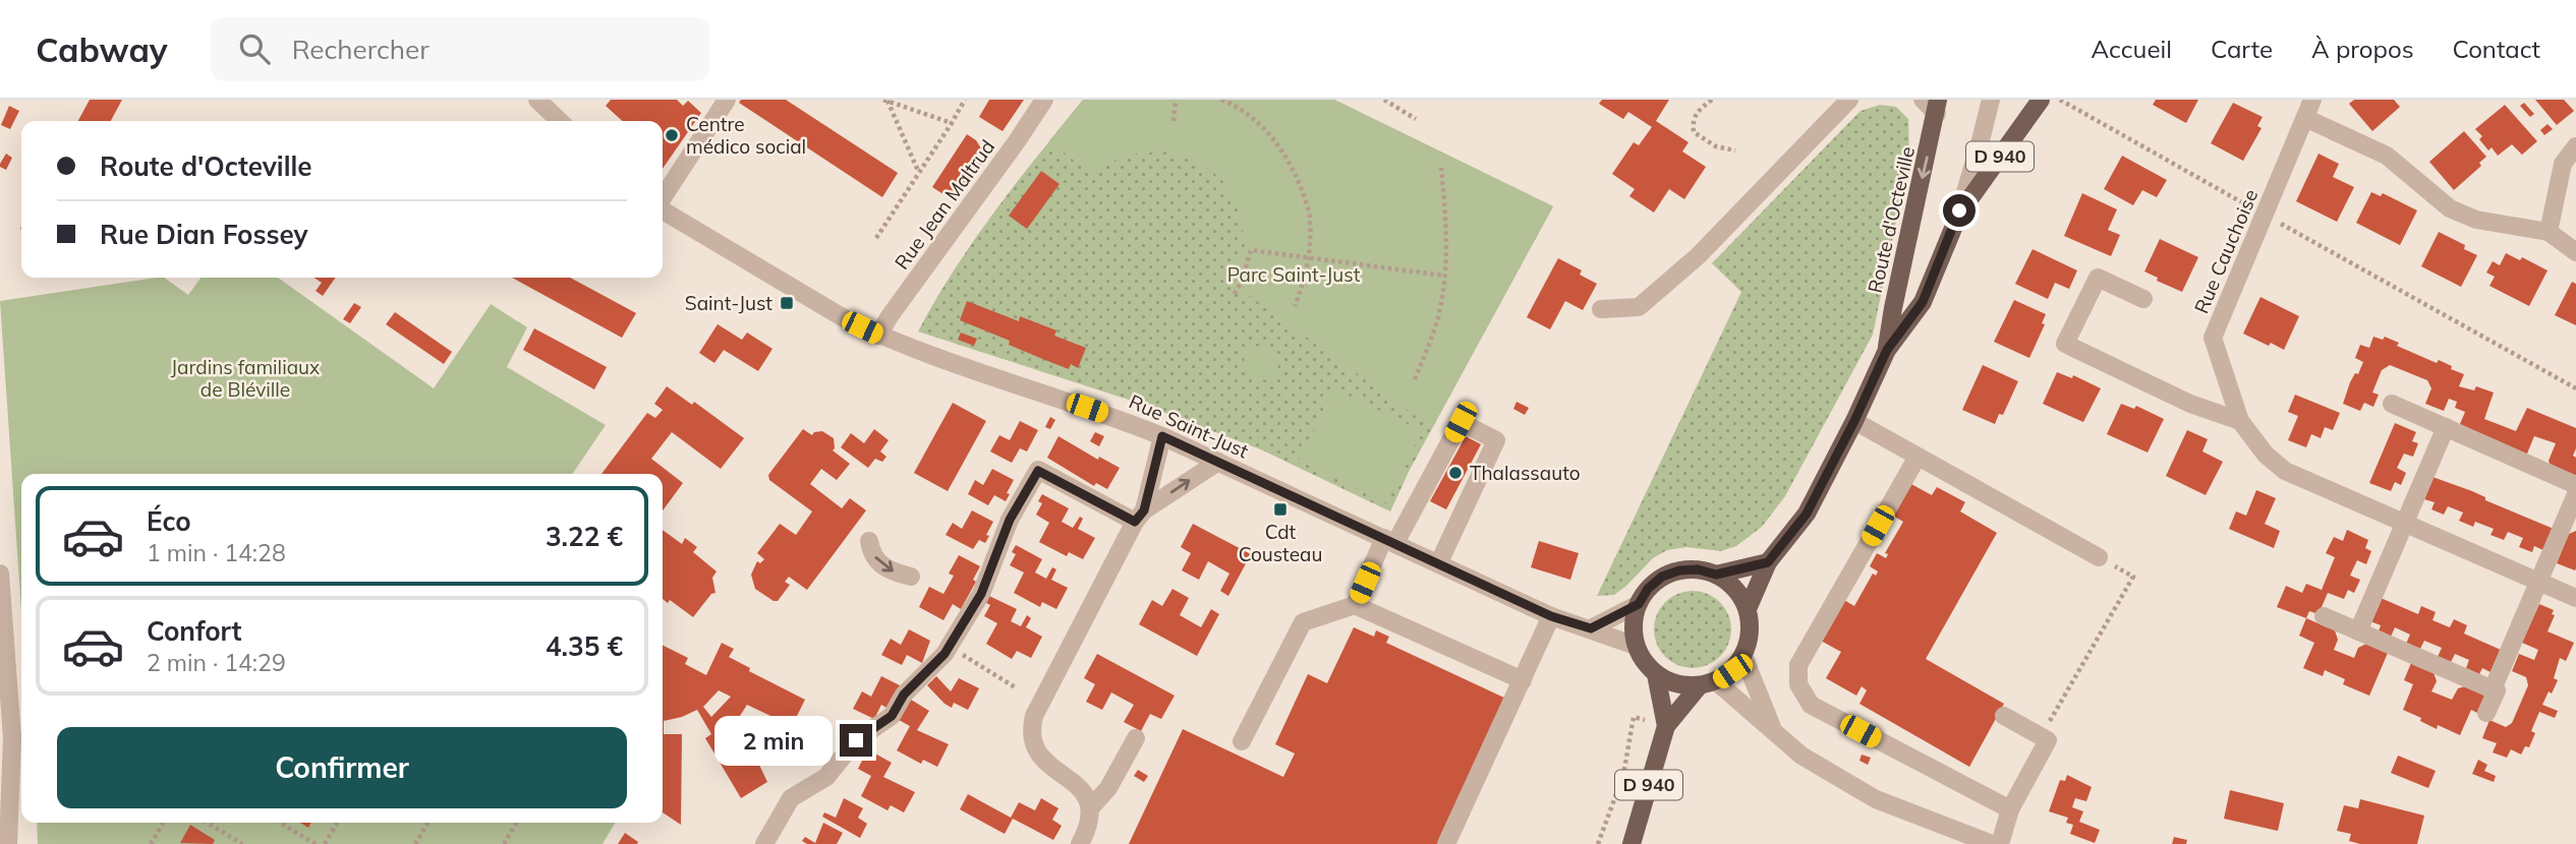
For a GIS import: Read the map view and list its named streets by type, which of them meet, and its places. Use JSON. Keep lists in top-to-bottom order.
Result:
{
  "streets": {
    "main road": ["D 940", "Route d'Octeville"],
    "street": ["Rue Jean Maltrud", "Rue Cauchoise", "Rue Saint-Just"]
  },
  "crossings": [
    ["D 940", "Route d'Octeville"],
    ["D 940", "Rue Saint-Just"],
    ["Rue Jean Maltrud", "Rue Saint-Just"],
    ["Route d'Octeville", "Rue Saint-Just"]
  ],
  "parks": ["Parc Saint-Just", "Jardins familiaux de Bléville"],
  "places": {
    "other": ["Centre médico social", "Thalassauto"],
    "transit": ["Saint-Just", "Cdt Cousteau"]
  },
  "page": {
    "header": "Cabway",
    "search": "Rechercher",
    "nav": [
      "Accueil",
      "Carte",
      "À propos",
      "Contact"
    ],
    "banner": ["Route d'Octeville", "Rue Dian Fossey"],
    "list": [
      {
        "name": "Éco",
        "note": "1 min · 14:28",
        "value": "3.22 €"
      },
      {
        "name": "Confort",
        "note": "2 min · 14:29",
        "value": "4.35 €"
      }
    ],
    "buttons": "Confirmer",
    "bubble": "2 min"
  }
}
